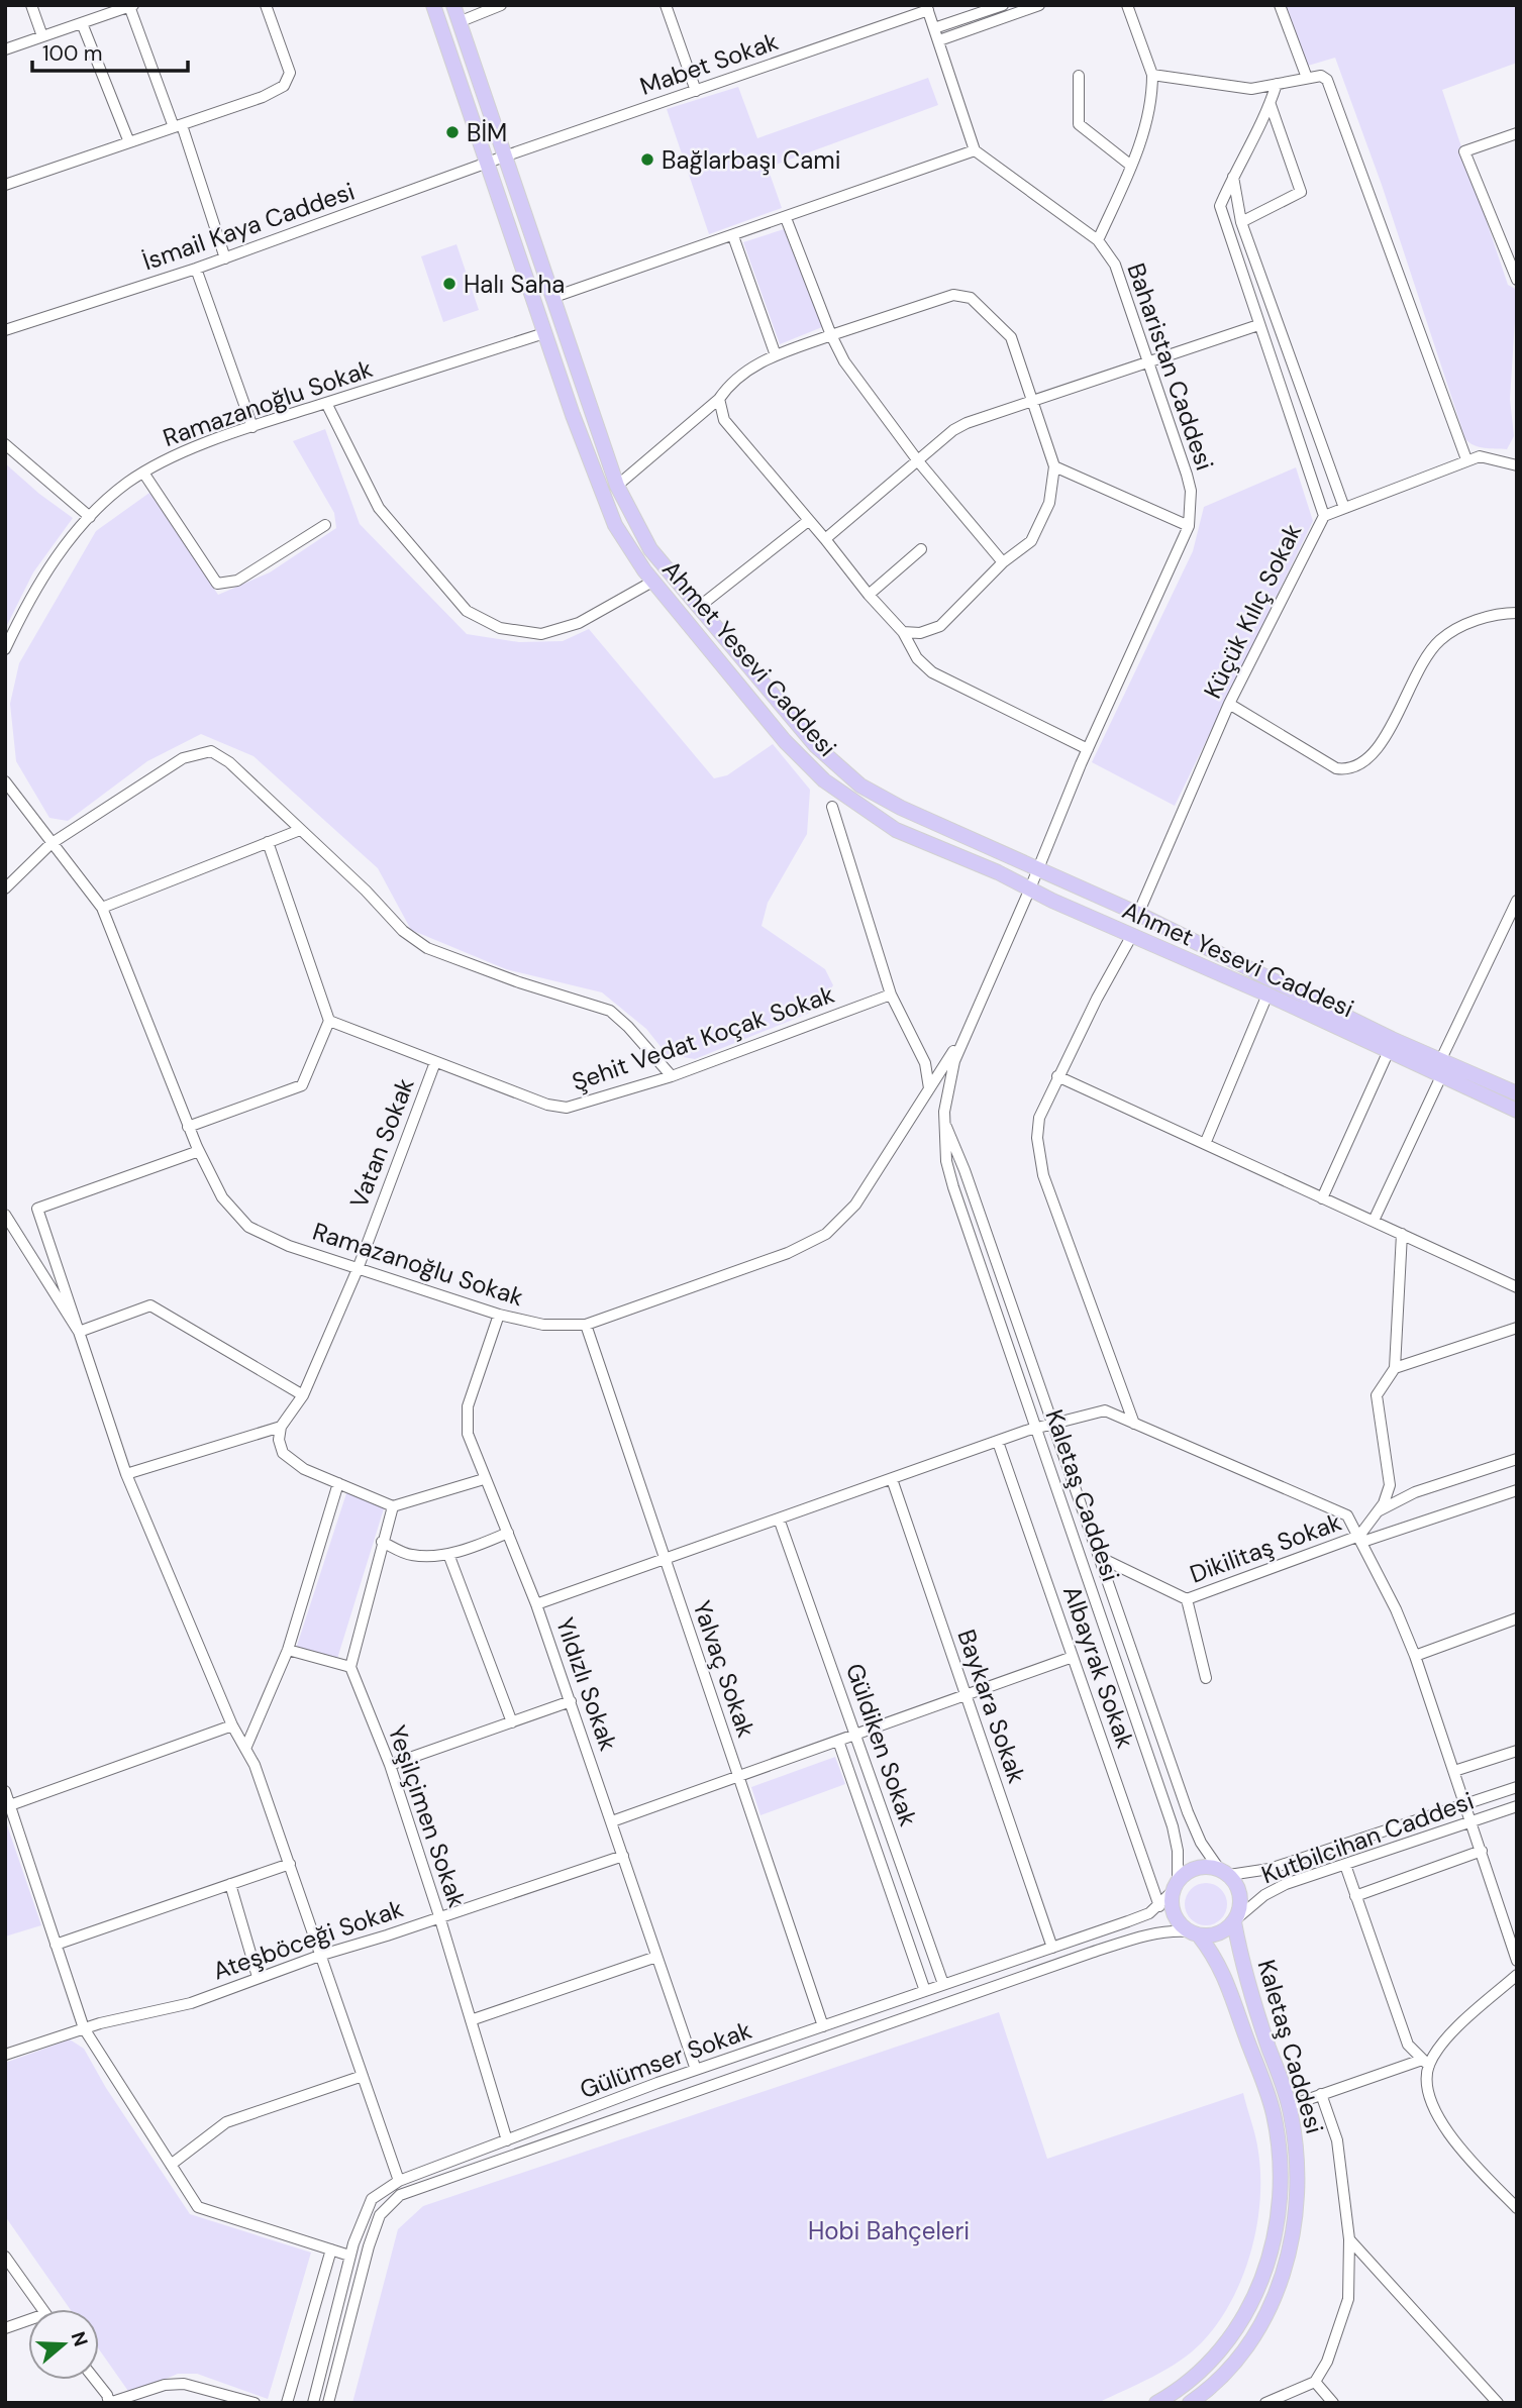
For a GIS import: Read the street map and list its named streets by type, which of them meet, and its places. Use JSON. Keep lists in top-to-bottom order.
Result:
{
  "streets": {
    "main road": ["Ahmet Yesevi Caddesi", "Kaletaş Caddesi"],
    "street": [
      "Mabet Sokak",
      "İsmail Kaya Caddesi",
      "Baharistan Caddesi",
      "Ramazanoğlu Sokak",
      "Küçük Kılıç Sokak",
      "Şehit Vedat Koçak Sokak",
      "Vatan Sokak",
      "Dikilitaş Sokak",
      "Albayrak Sokak",
      "Yalvaç Sokak",
      "Yıldızlı Sokak",
      "Baykara Sokak",
      "Güldiken Sokak",
      "Yeşilçimen Sokak",
      "Kutbilcihan Caddesi",
      "Ateşböceği Sokak",
      "Gülümser Sokak"
    ]
  },
  "crossings": [
    ["Mabet Sokak", "İsmail Kaya Caddesi"],
    ["Mabet Sokak", "Ahmet Yesevi Caddesi"],
    ["İsmail Kaya Caddesi", "Ahmet Yesevi Caddesi"],
    ["Baharistan Caddesi", "Ahmet Yesevi Caddesi"],
    ["Baharistan Caddesi", "Kaletaş Caddesi"],
    ["Ramazanoğlu Sokak", "Ahmet Yesevi Caddesi"],
    ["Ramazanoğlu Sokak", "Vatan Sokak"],
    ["Ramazanoğlu Sokak", "Kaletaş Caddesi"],
    ["Ramazanoğlu Sokak", "Yalvaç Sokak"],
    ["Ramazanoğlu Sokak", "Yıldızlı Sokak"],
    ["Küçük Kılıç Sokak", "Ahmet Yesevi Caddesi"],
    ["Ahmet Yesevi Caddesi", "Kaletaş Caddesi"],
    ["Şehit Vedat Koçak Sokak", "Vatan Sokak"],
    ["Kaletaş Caddesi", "Kutbilcihan Caddesi"],
    ["Kaletaş Caddesi", "Gülümser Sokak"],
    ["Albayrak Sokak", "Gülümser Sokak"],
    ["Yalvaç Sokak", "Gülümser Sokak"],
    ["Yıldızlı Sokak", "Ateşböceği Sokak"],
    ["Yıldızlı Sokak", "Gülümser Sokak"],
    ["Baykara Sokak", "Gülümser Sokak"],
    ["Güldiken Sokak", "Gülümser Sokak"],
    ["Yeşilçimen Sokak", "Ateşböceği Sokak"],
    ["Yeşilçimen Sokak", "Gülümser Sokak"],
    ["Kutbilcihan Caddesi", "Gülümser Sokak"]
  ],
  "parks": ["Hobi Bahçeleri"],
  "places": ["BİM", "Bağlarbaşı Cami", "Halı Saha"],
  "scale_bar": "100 m",
  "north": "right"
}
